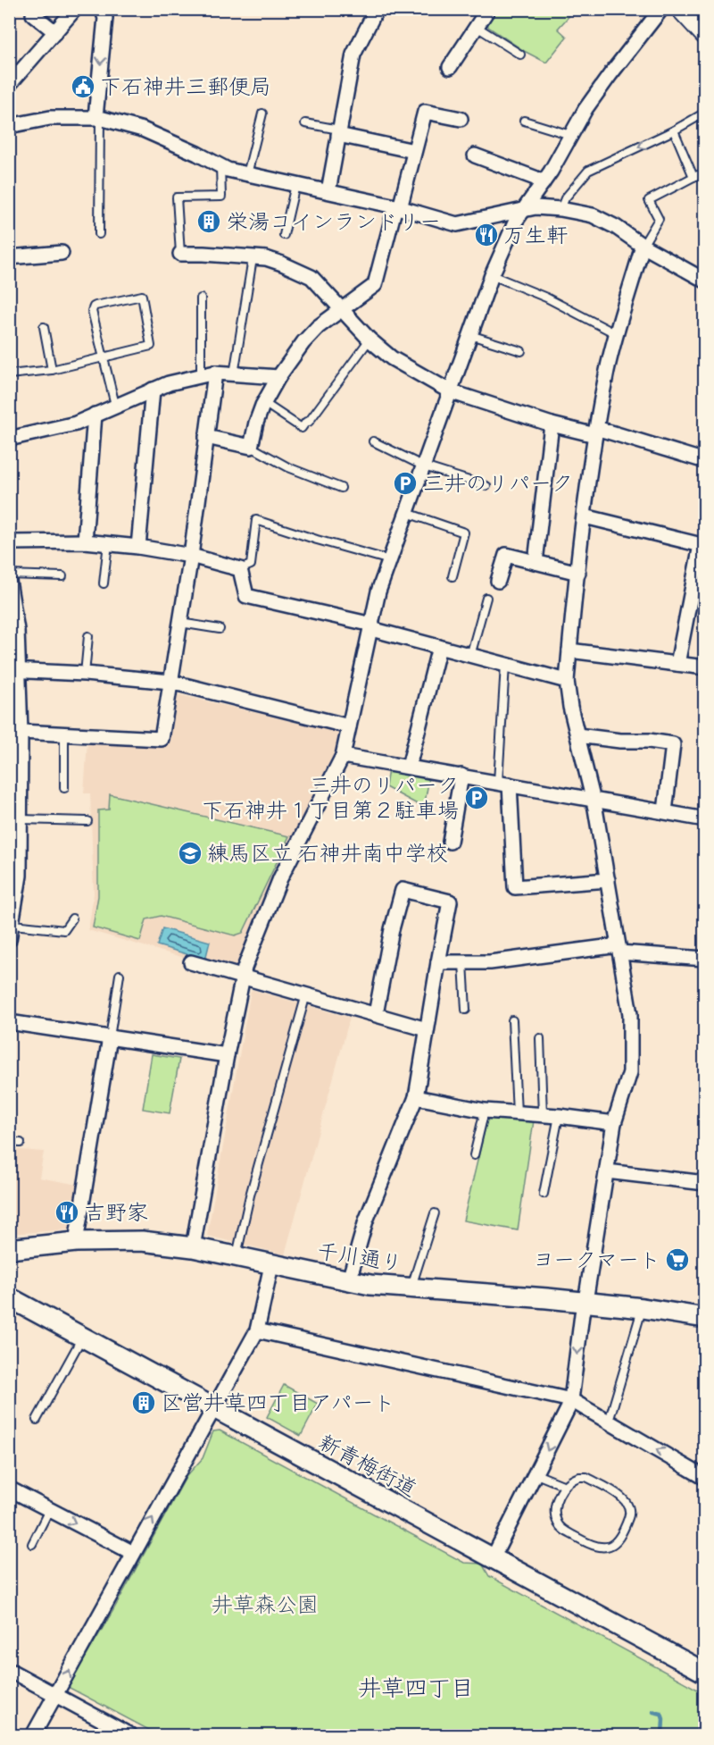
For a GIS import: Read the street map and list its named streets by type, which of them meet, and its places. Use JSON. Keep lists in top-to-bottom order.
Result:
{
  "streets": {
    "main road": ["千川通り", "新青梅街道"]
  },
  "districts": ["井草四丁目"],
  "parks": ["井草森公園"],
  "places": {
    "public building": ["下石神井三郵便局"],
    "building": ["栄湯コインランドリー", "区営井草四丁目アパート"],
    "restaurant": ["万生軒", "吉野家"],
    "parking": ["三井のリパーク", "三井のリパーク 下石神井１丁目第２駐車場"],
    "school or university": ["練馬区立 石神井南中学校"],
    "supermarket": ["ヨークマート"]
  }
}
